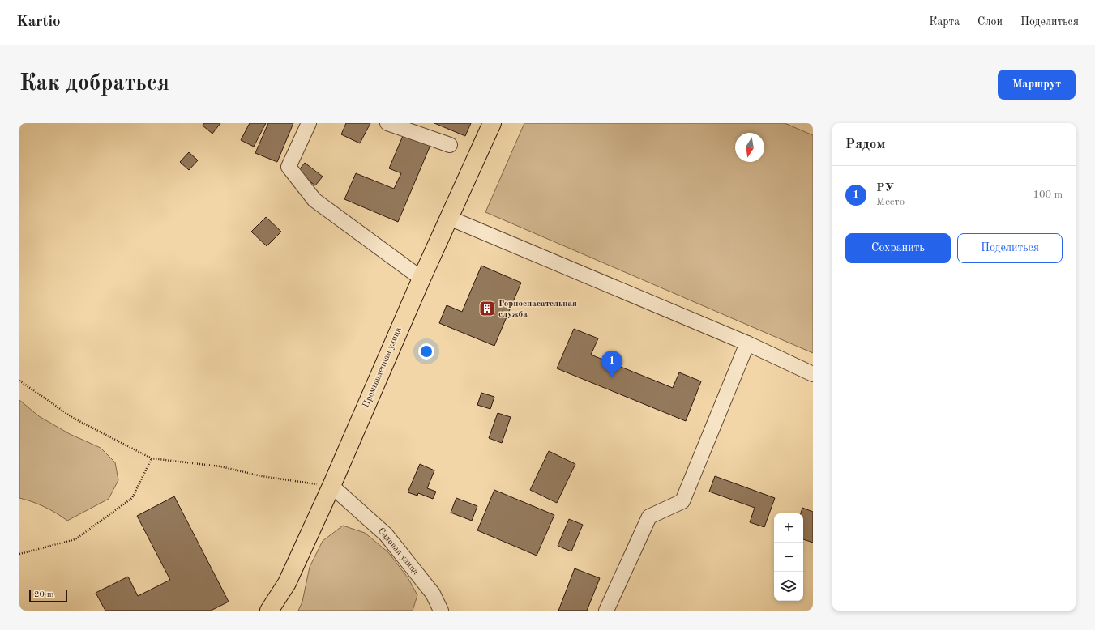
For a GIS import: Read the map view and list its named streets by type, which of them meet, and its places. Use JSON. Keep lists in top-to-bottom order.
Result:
{
  "streets": {
    "main road": ["Промышленная улица"],
    "street": ["Садовая улица"]
  },
  "crossings": [
    ["Промышленная улица", "Садовая улица"]
  ],
  "places": {
    "building": ["Горноспасательная служба"]
  },
  "scale_bar": "20 m",
  "north": "bottom",
  "page": {
    "header": "Kartio",
    "nav": ["Карта", "Слои", "Поделиться"],
    "buttons": [
      "Маршрут",
      ["Сохранить", "Поделиться"]
    ],
    "title": "Как добраться",
    "heading": "Рядом",
    "list": [
      {
        "mark": "1",
        "name": "РУ",
        "note": "Место",
        "value": "100 m"
      }
    ],
    "pins": "1",
    "map_buttons": ["+", "−"],
    "scale": "20 m"
  }
}
